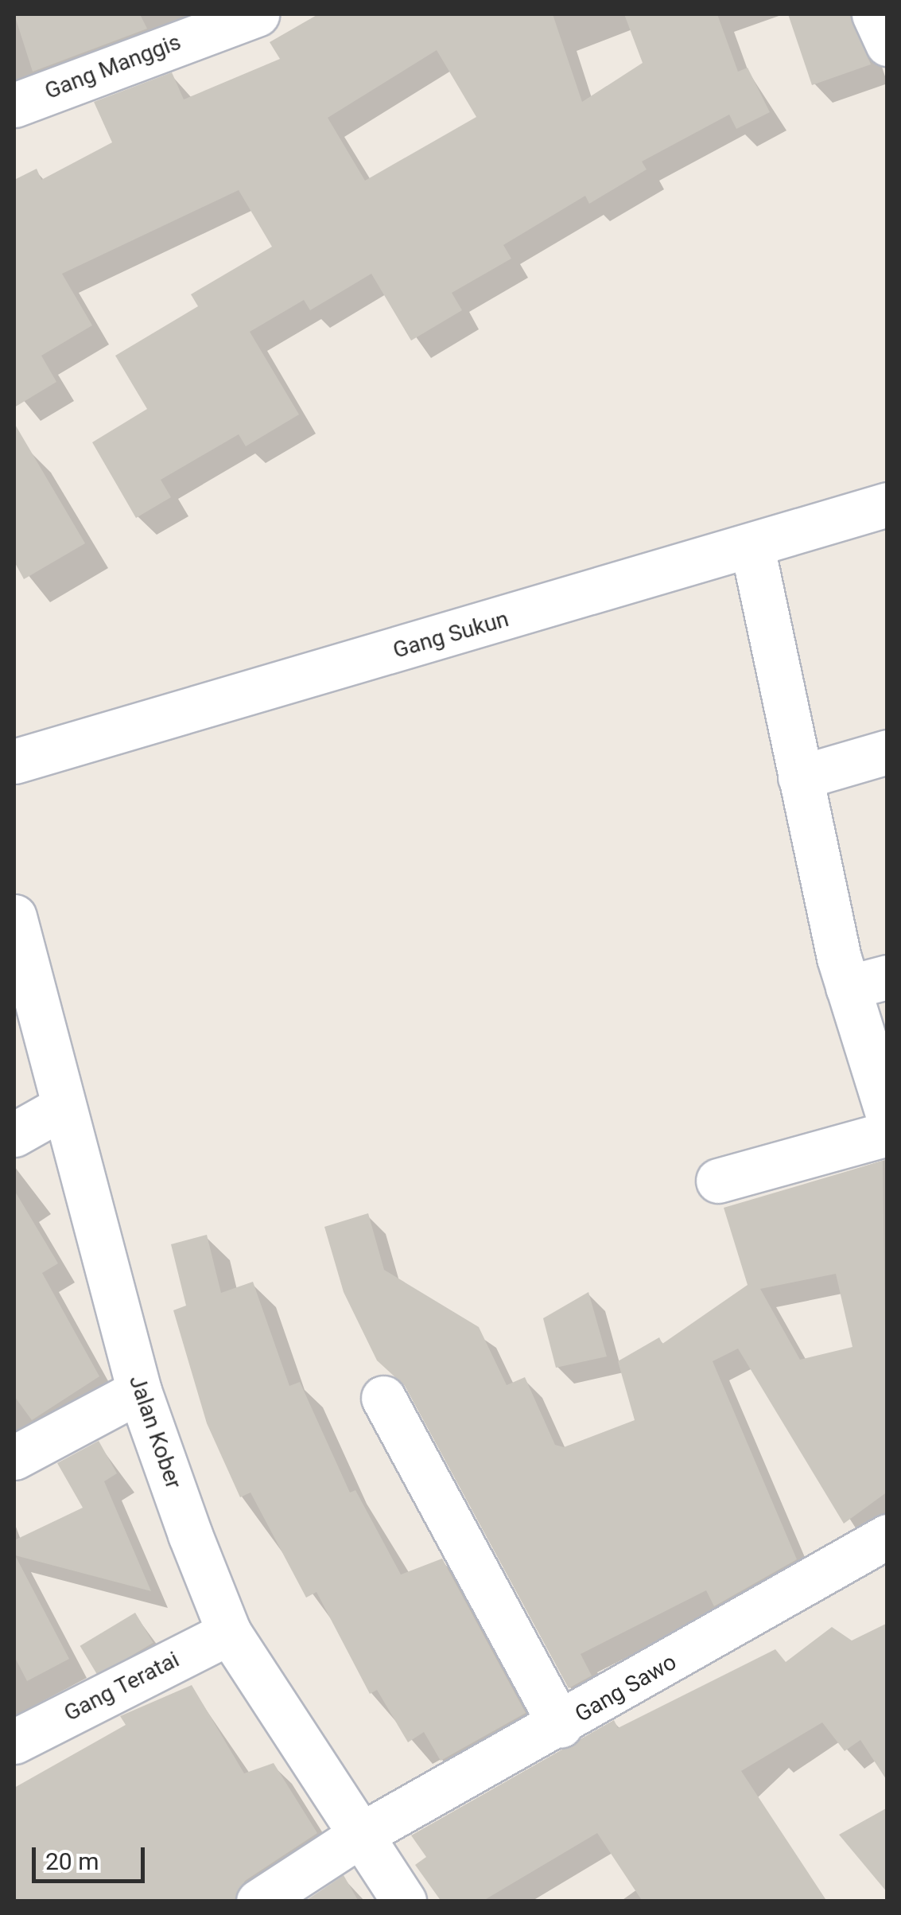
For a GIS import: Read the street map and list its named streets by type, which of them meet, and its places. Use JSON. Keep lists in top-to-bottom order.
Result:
{
  "streets": {
    "street": [
      "Gang Manggis",
      "Gang Sukun",
      "Jalan Kober",
      "Gang Teratai",
      "Gang Sawo"
    ]
  },
  "crossings": [
    ["Jalan Kober", "Gang Teratai"],
    ["Jalan Kober", "Gang Sawo"]
  ],
  "scale_bar": "20 m"
}
